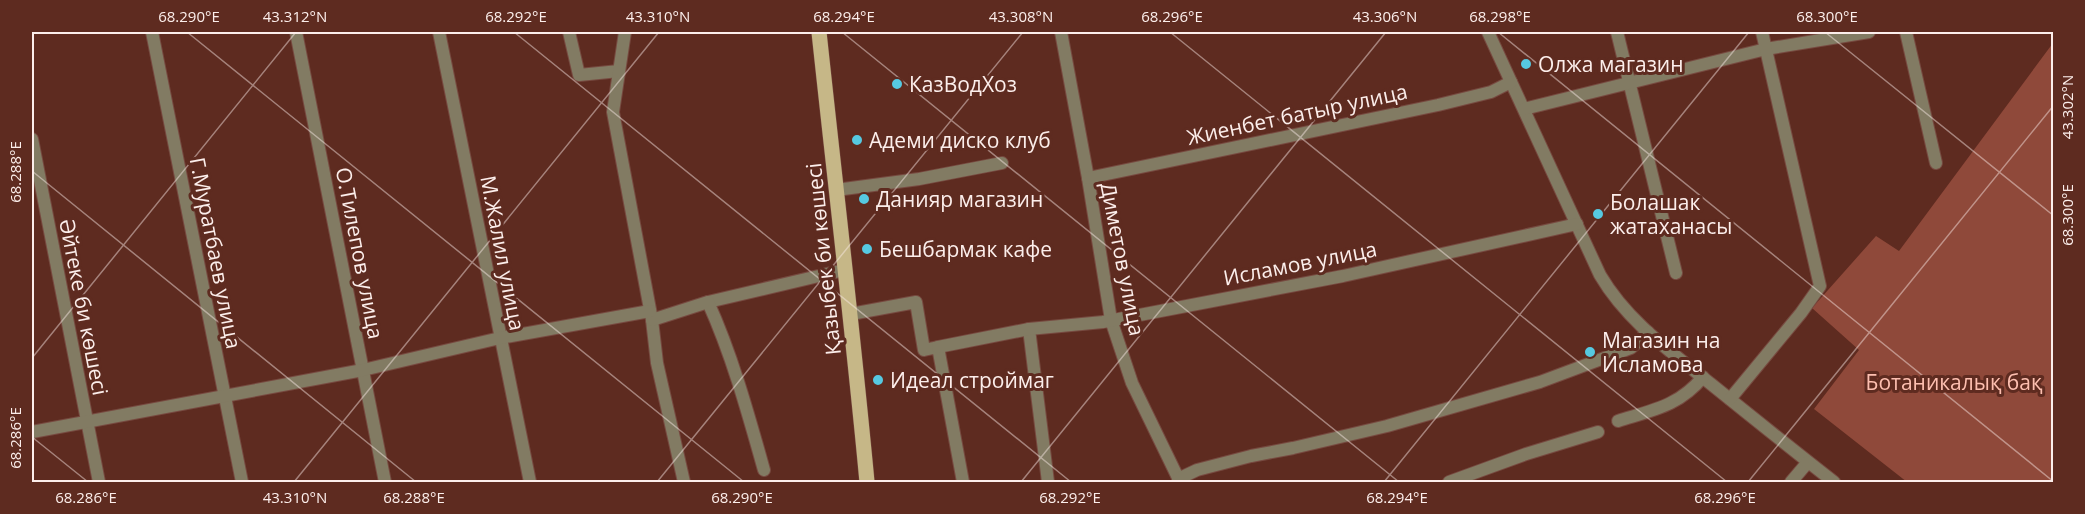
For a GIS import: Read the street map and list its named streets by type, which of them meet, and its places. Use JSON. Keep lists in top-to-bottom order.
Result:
{
  "streets": {
    "main road": ["Қазыбек би көшесі"],
    "street": [
      "Жиенбет батыр улица",
      "Г.Муратбаев улица",
      "О.Тилепов улица",
      "М.Жалил улица",
      "Диметов улица",
      "Исламов улица",
      "Әйтеке би көшесі"
    ]
  },
  "crossings": [
    ["Жиенбет батыр улица", "Диметов улица"],
    ["Диметов улица", "Исламов улица"]
  ],
  "parks": ["Ботаникалық бақ"],
  "places": [
    "Олжа магазин",
    "КазВодХоз",
    "Адеми диско клуб",
    "Данияр магазин",
    "Болашак жатаханасы",
    "Бешбармак кафе",
    "Магазин на Исламова",
    "Идеал строймаг"
  ],
  "coordinates": [
    "68.290°E",
    "43.312°N",
    "68.292°E",
    "43.310°N",
    "68.294°E",
    "43.308°N",
    "68.296°E",
    "43.306°N",
    "68.298°E",
    "68.300°E",
    "43.302°N",
    "68.288°E",
    "68.286°E"
  ]
}
